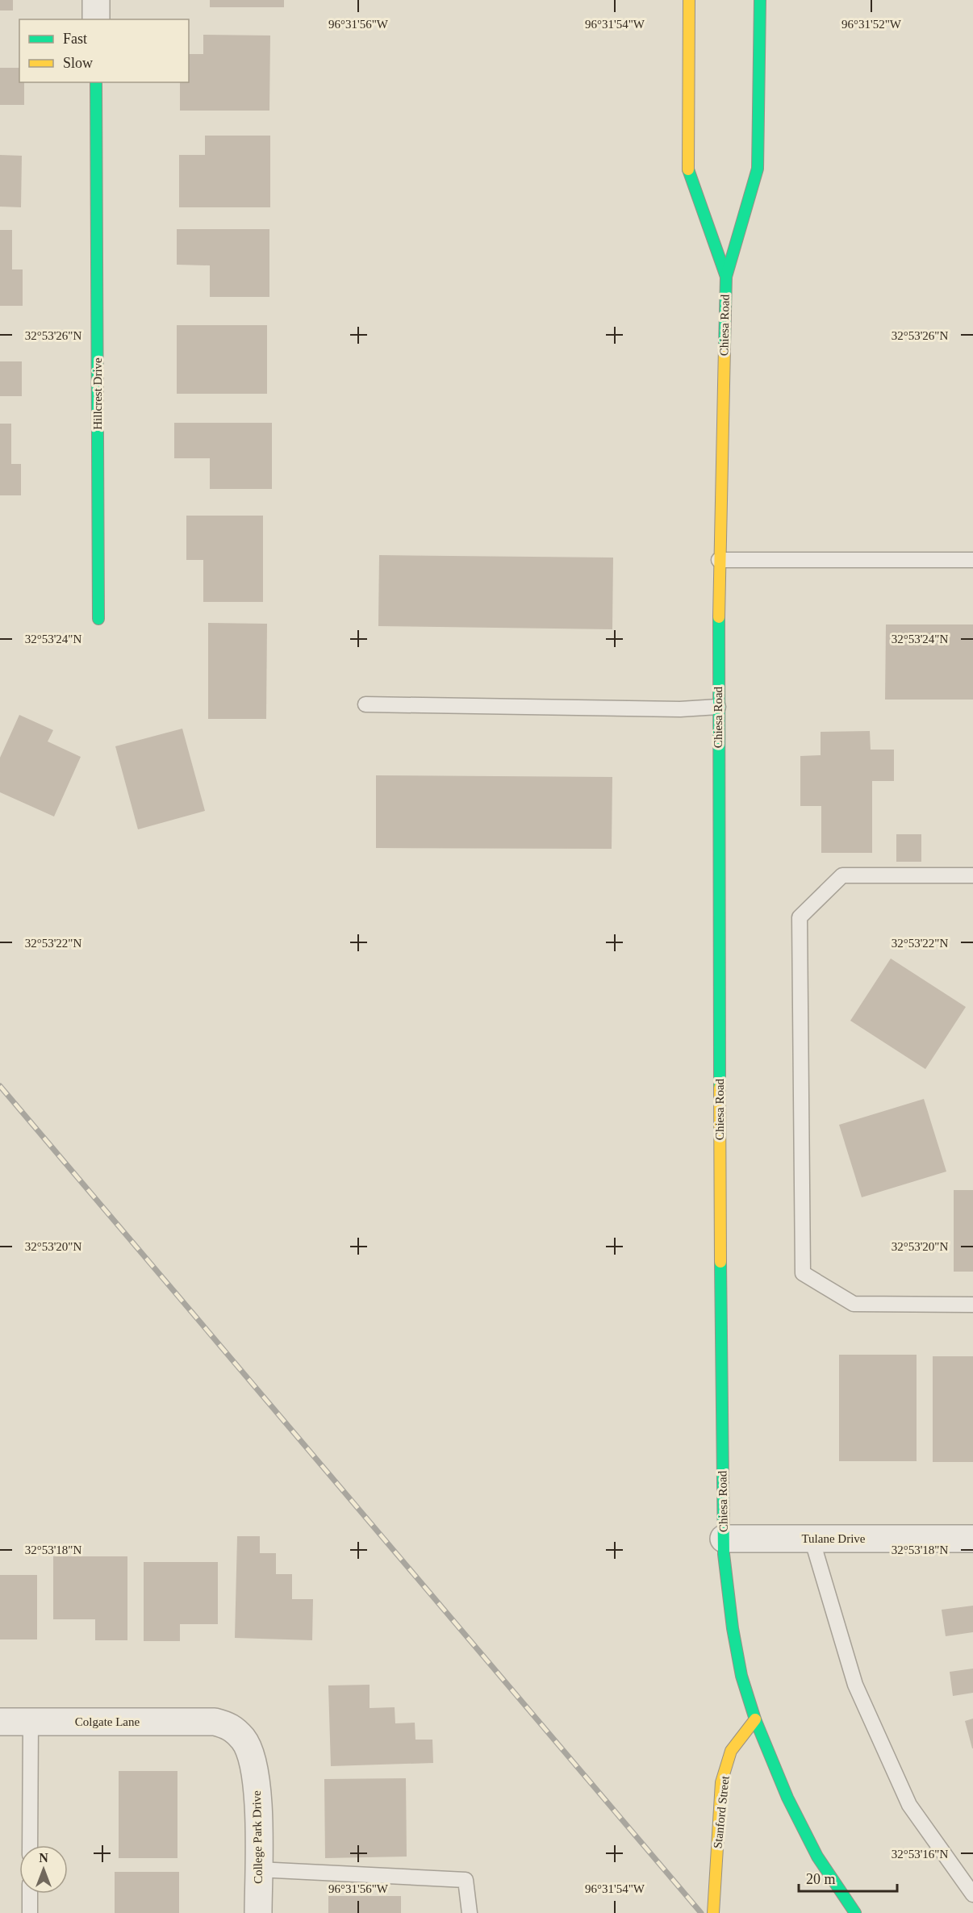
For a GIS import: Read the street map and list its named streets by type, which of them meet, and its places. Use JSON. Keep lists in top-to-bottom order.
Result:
{
  "streets": {
    "main road": ["Chiesa Road", "Hillcrest Drive", "Stanford Street"],
    "street": ["Tulane Drive", "Colgate Lane", "College Park Drive"]
  },
  "crossings": [
    ["Chiesa Road", "Tulane Drive"],
    ["Chiesa Road", "Stanford Street"],
    ["Colgate Lane", "College Park Drive"]
  ],
  "legend": ["Fast", "Slow"],
  "scale_bar": "20 m",
  "north": "top",
  "coordinates": [
    "96°31'56\"W",
    "96°31'54\"W",
    "96°31'52\"W",
    "32°53'26\"N",
    "32°53'24\"N",
    "32°53'22\"N",
    "32°53'20\"N",
    "32°53'18\"N",
    "32°53'16\"N"
  ]
}
